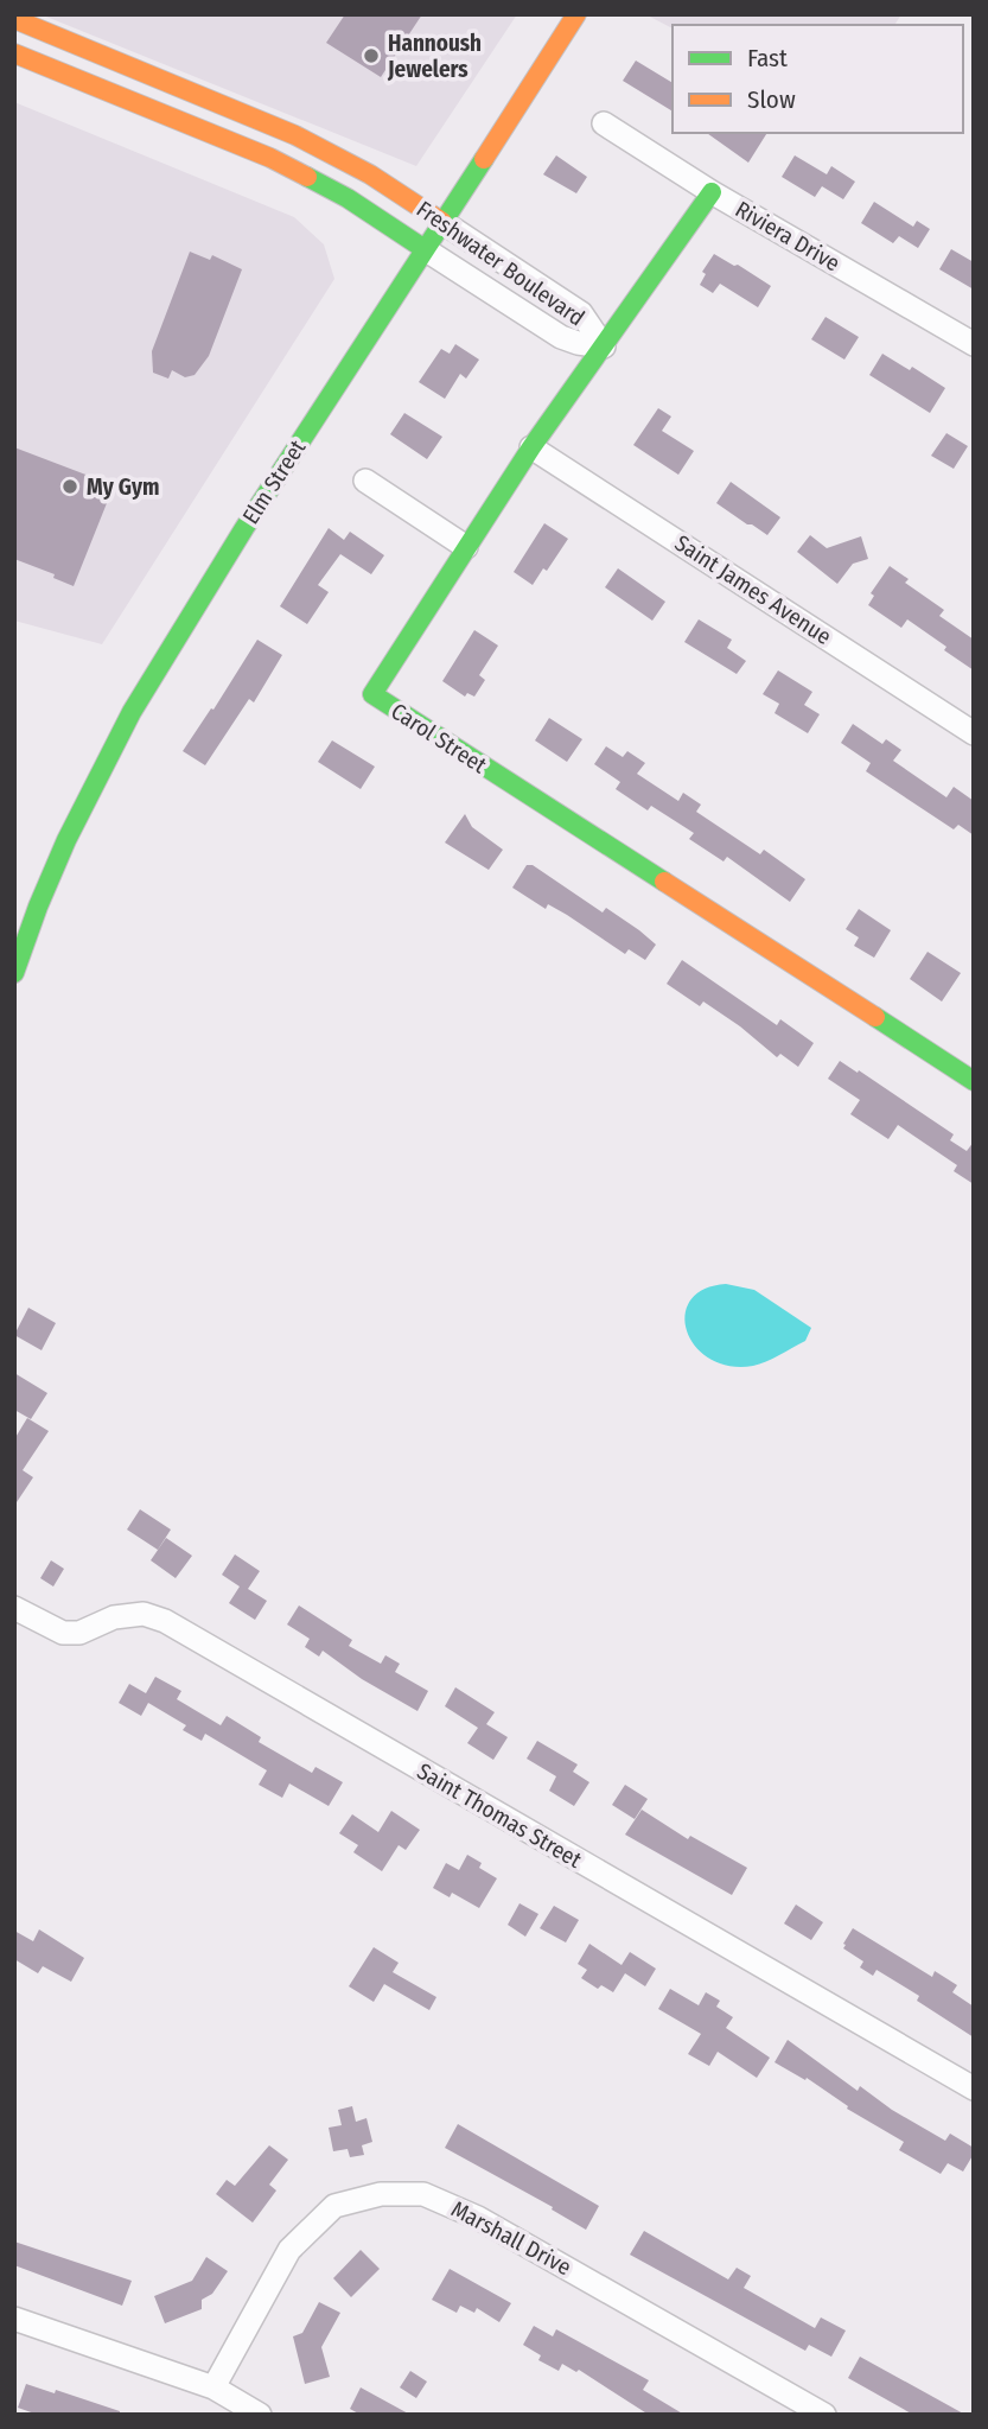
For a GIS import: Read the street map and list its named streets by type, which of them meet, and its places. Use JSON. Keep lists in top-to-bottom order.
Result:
{
  "streets": {
    "street": [
      "Riviera Drive",
      "Freshwater Boulevard",
      "Elm Street",
      "Saint James Avenue",
      "Carol Street",
      "Saint Thomas Street",
      "Marshall Drive"
    ]
  },
  "crossings": [
    ["Riviera Drive", "Carol Street"],
    ["Freshwater Boulevard", "Elm Street"],
    ["Freshwater Boulevard", "Carol Street"],
    ["Saint James Avenue", "Carol Street"]
  ],
  "places": ["Hannoush Jewelers", "My Gym"],
  "legend": ["Fast", "Slow"]
}
